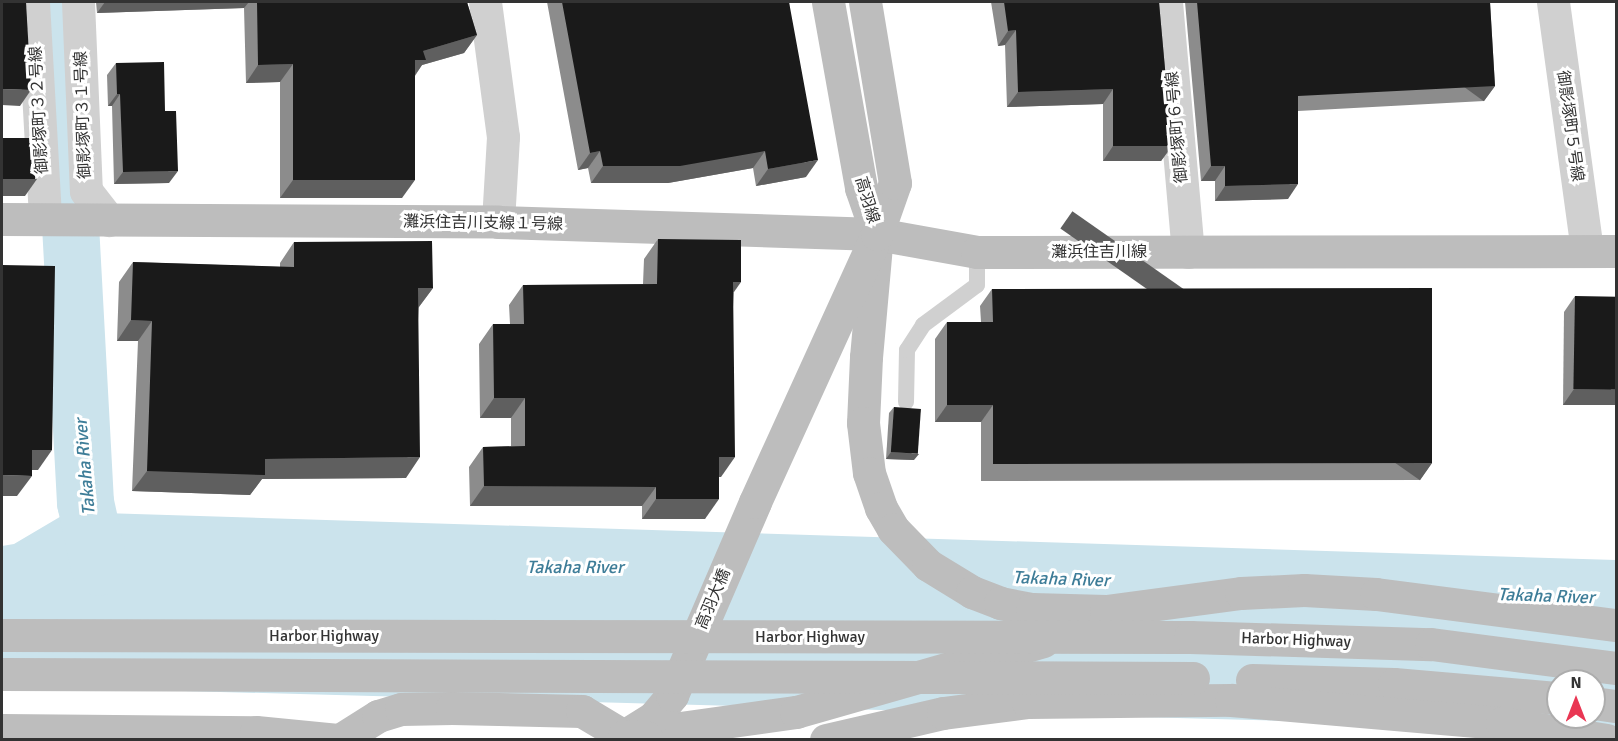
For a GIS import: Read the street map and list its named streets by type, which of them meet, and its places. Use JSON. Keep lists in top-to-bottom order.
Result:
{
  "streets": {
    "street": [
      "御影塚町３２号線",
      "御影塚町３１号線",
      "御影塚町５号線",
      "御影塚町６号線",
      "高羽線",
      "灘浜住吉川支線１号線",
      "灘浜住吉川線",
      "高羽大橋",
      "Harbor Highway"
    ]
  },
  "crossings": [
    ["御影塚町３２号線", "灘浜住吉川支線１号線"],
    ["御影塚町３１号線", "灘浜住吉川支線１号線"],
    ["御影塚町５号線", "灘浜住吉川線"],
    ["御影塚町６号線", "灘浜住吉川線"],
    ["高羽線", "灘浜住吉川支線１号線"],
    ["高羽線", "灘浜住吉川線"],
    ["高羽線", "高羽大橋"],
    ["灘浜住吉川支線１号線", "灘浜住吉川線"],
    ["灘浜住吉川支線１号線", "高羽大橋"],
    ["灘浜住吉川線", "高羽大橋"]
  ],
  "water": ["Takaha River"],
  "north": "top"
}
